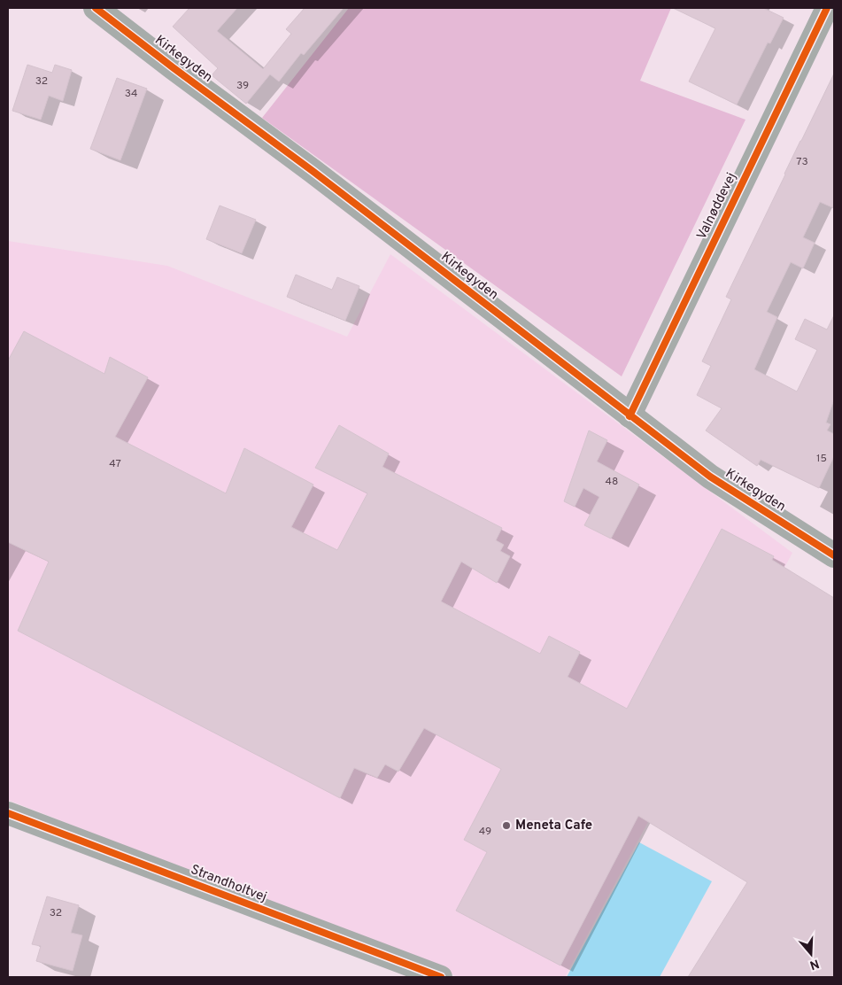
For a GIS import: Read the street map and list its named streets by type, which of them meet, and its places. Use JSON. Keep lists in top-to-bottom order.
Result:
{
  "streets": {
    "street": ["Kirkegyden", "Valnøddevej", "Strandholtvej"]
  },
  "crossings": [
    ["Kirkegyden", "Valnøddevej"]
  ],
  "places": ["Meneta Cafe"],
  "house_numbers": [
    "32",
    "39",
    "34",
    "73",
    "15",
    "47",
    "48",
    "49",
    "32"
  ],
  "north": "bottom"
}
